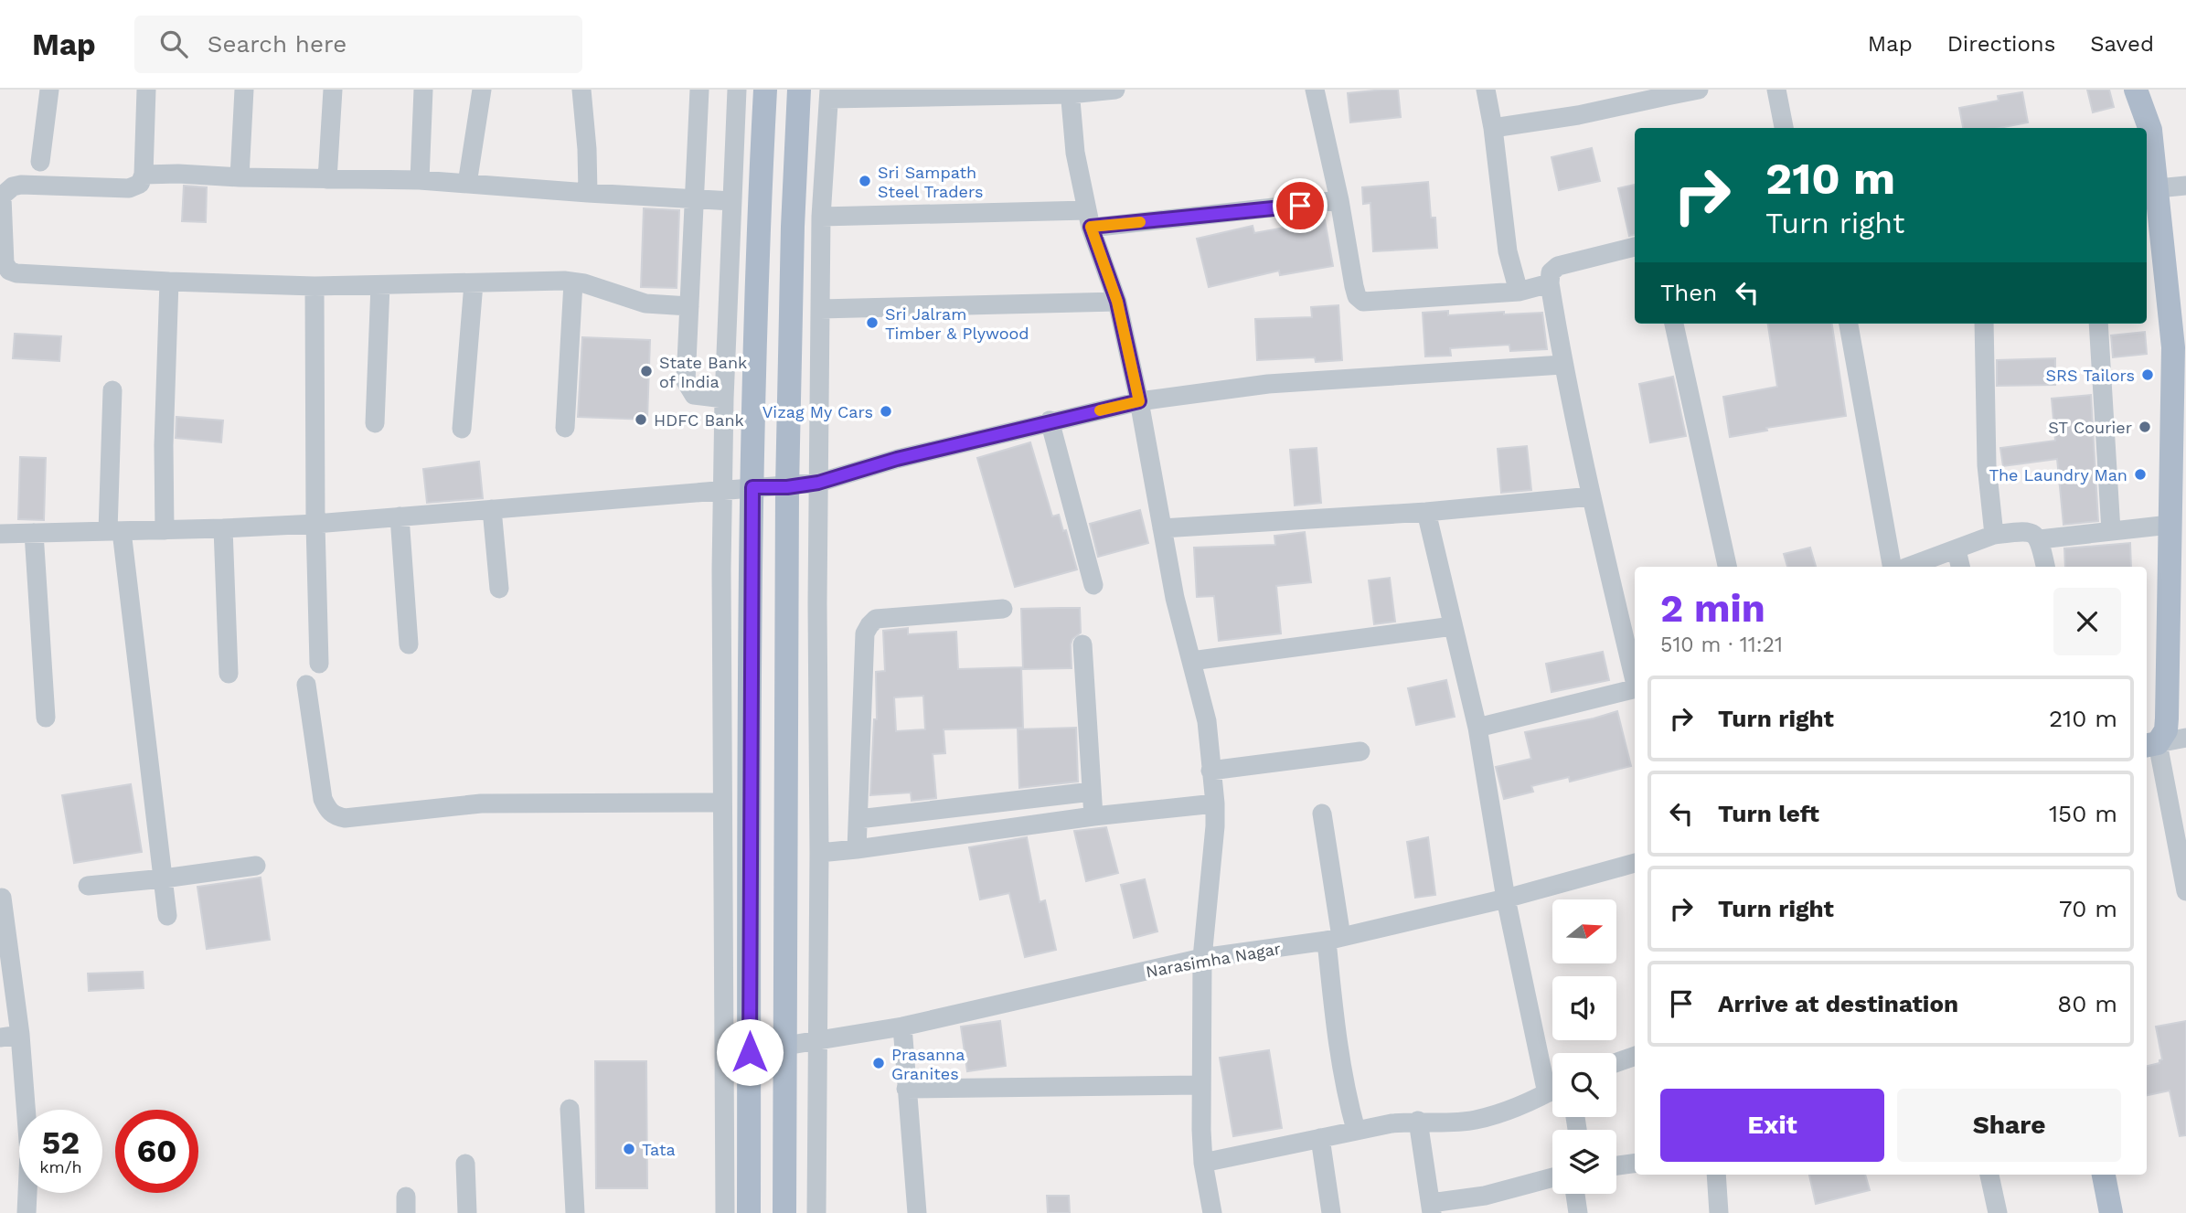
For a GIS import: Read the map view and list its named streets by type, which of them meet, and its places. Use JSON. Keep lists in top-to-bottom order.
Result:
{
  "streets": {
    "street": ["Narasimha Nagar"]
  },
  "places": [
    "Sri Sampath Steel Traders",
    "Sri Jalram Timber & Plywood",
    "State Bank of India",
    "SRS Tailors",
    "Vizag My Cars",
    "HDFC Bank",
    "ST Courier",
    "The Laundry Man",
    "Prasanna Granites",
    "Tata"
  ],
  "north": "right",
  "page": {
    "header": "Map",
    "search": "Search here",
    "nav": ["Map", "Directions", "Saved"],
    "turn": ["210 m", "Turn right"],
    "then": "Then",
    "heading": ["2 min", "510 m · 11:21"],
    "list": [
      {
        "name": "Turn right",
        "value": "210 m"
      },
      {
        "name": "Turn left",
        "value": "150 m"
      },
      {
        "name": "Turn right",
        "value": "70 m"
      },
      {
        "name": "Arrive at destination",
        "value": "80 m"
      }
    ],
    "buttons": ["Exit", "Share"],
    "speed": "52 km/h",
    "limit": "60"
  }
}
